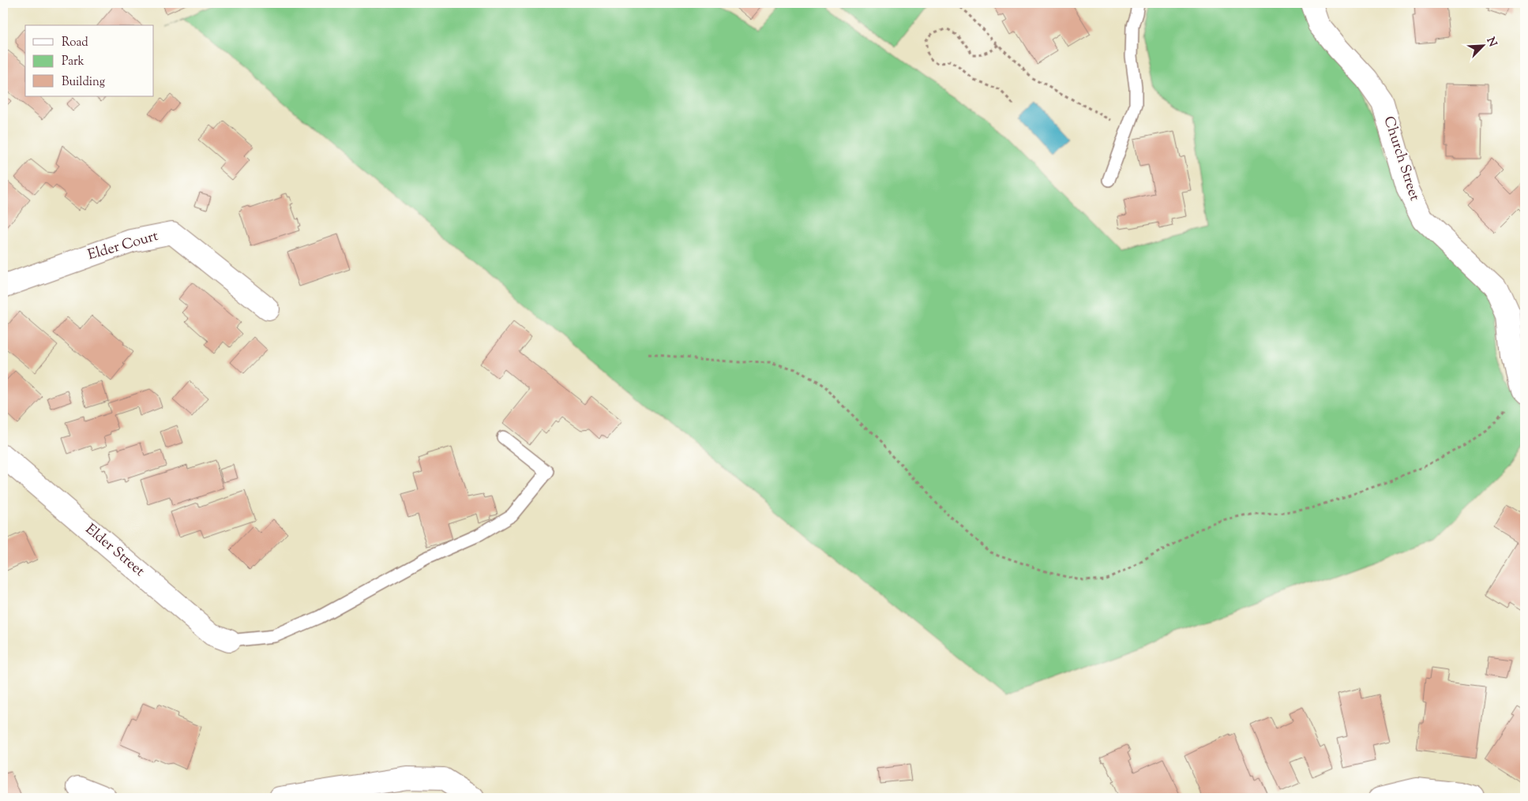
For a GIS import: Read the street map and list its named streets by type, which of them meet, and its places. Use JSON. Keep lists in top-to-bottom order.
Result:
{
  "streets": {
    "street": ["Church Street", "Elder Court", "Elder Street"]
  },
  "legend": ["Road", "Park", "Building"],
  "north": "top right"
}
